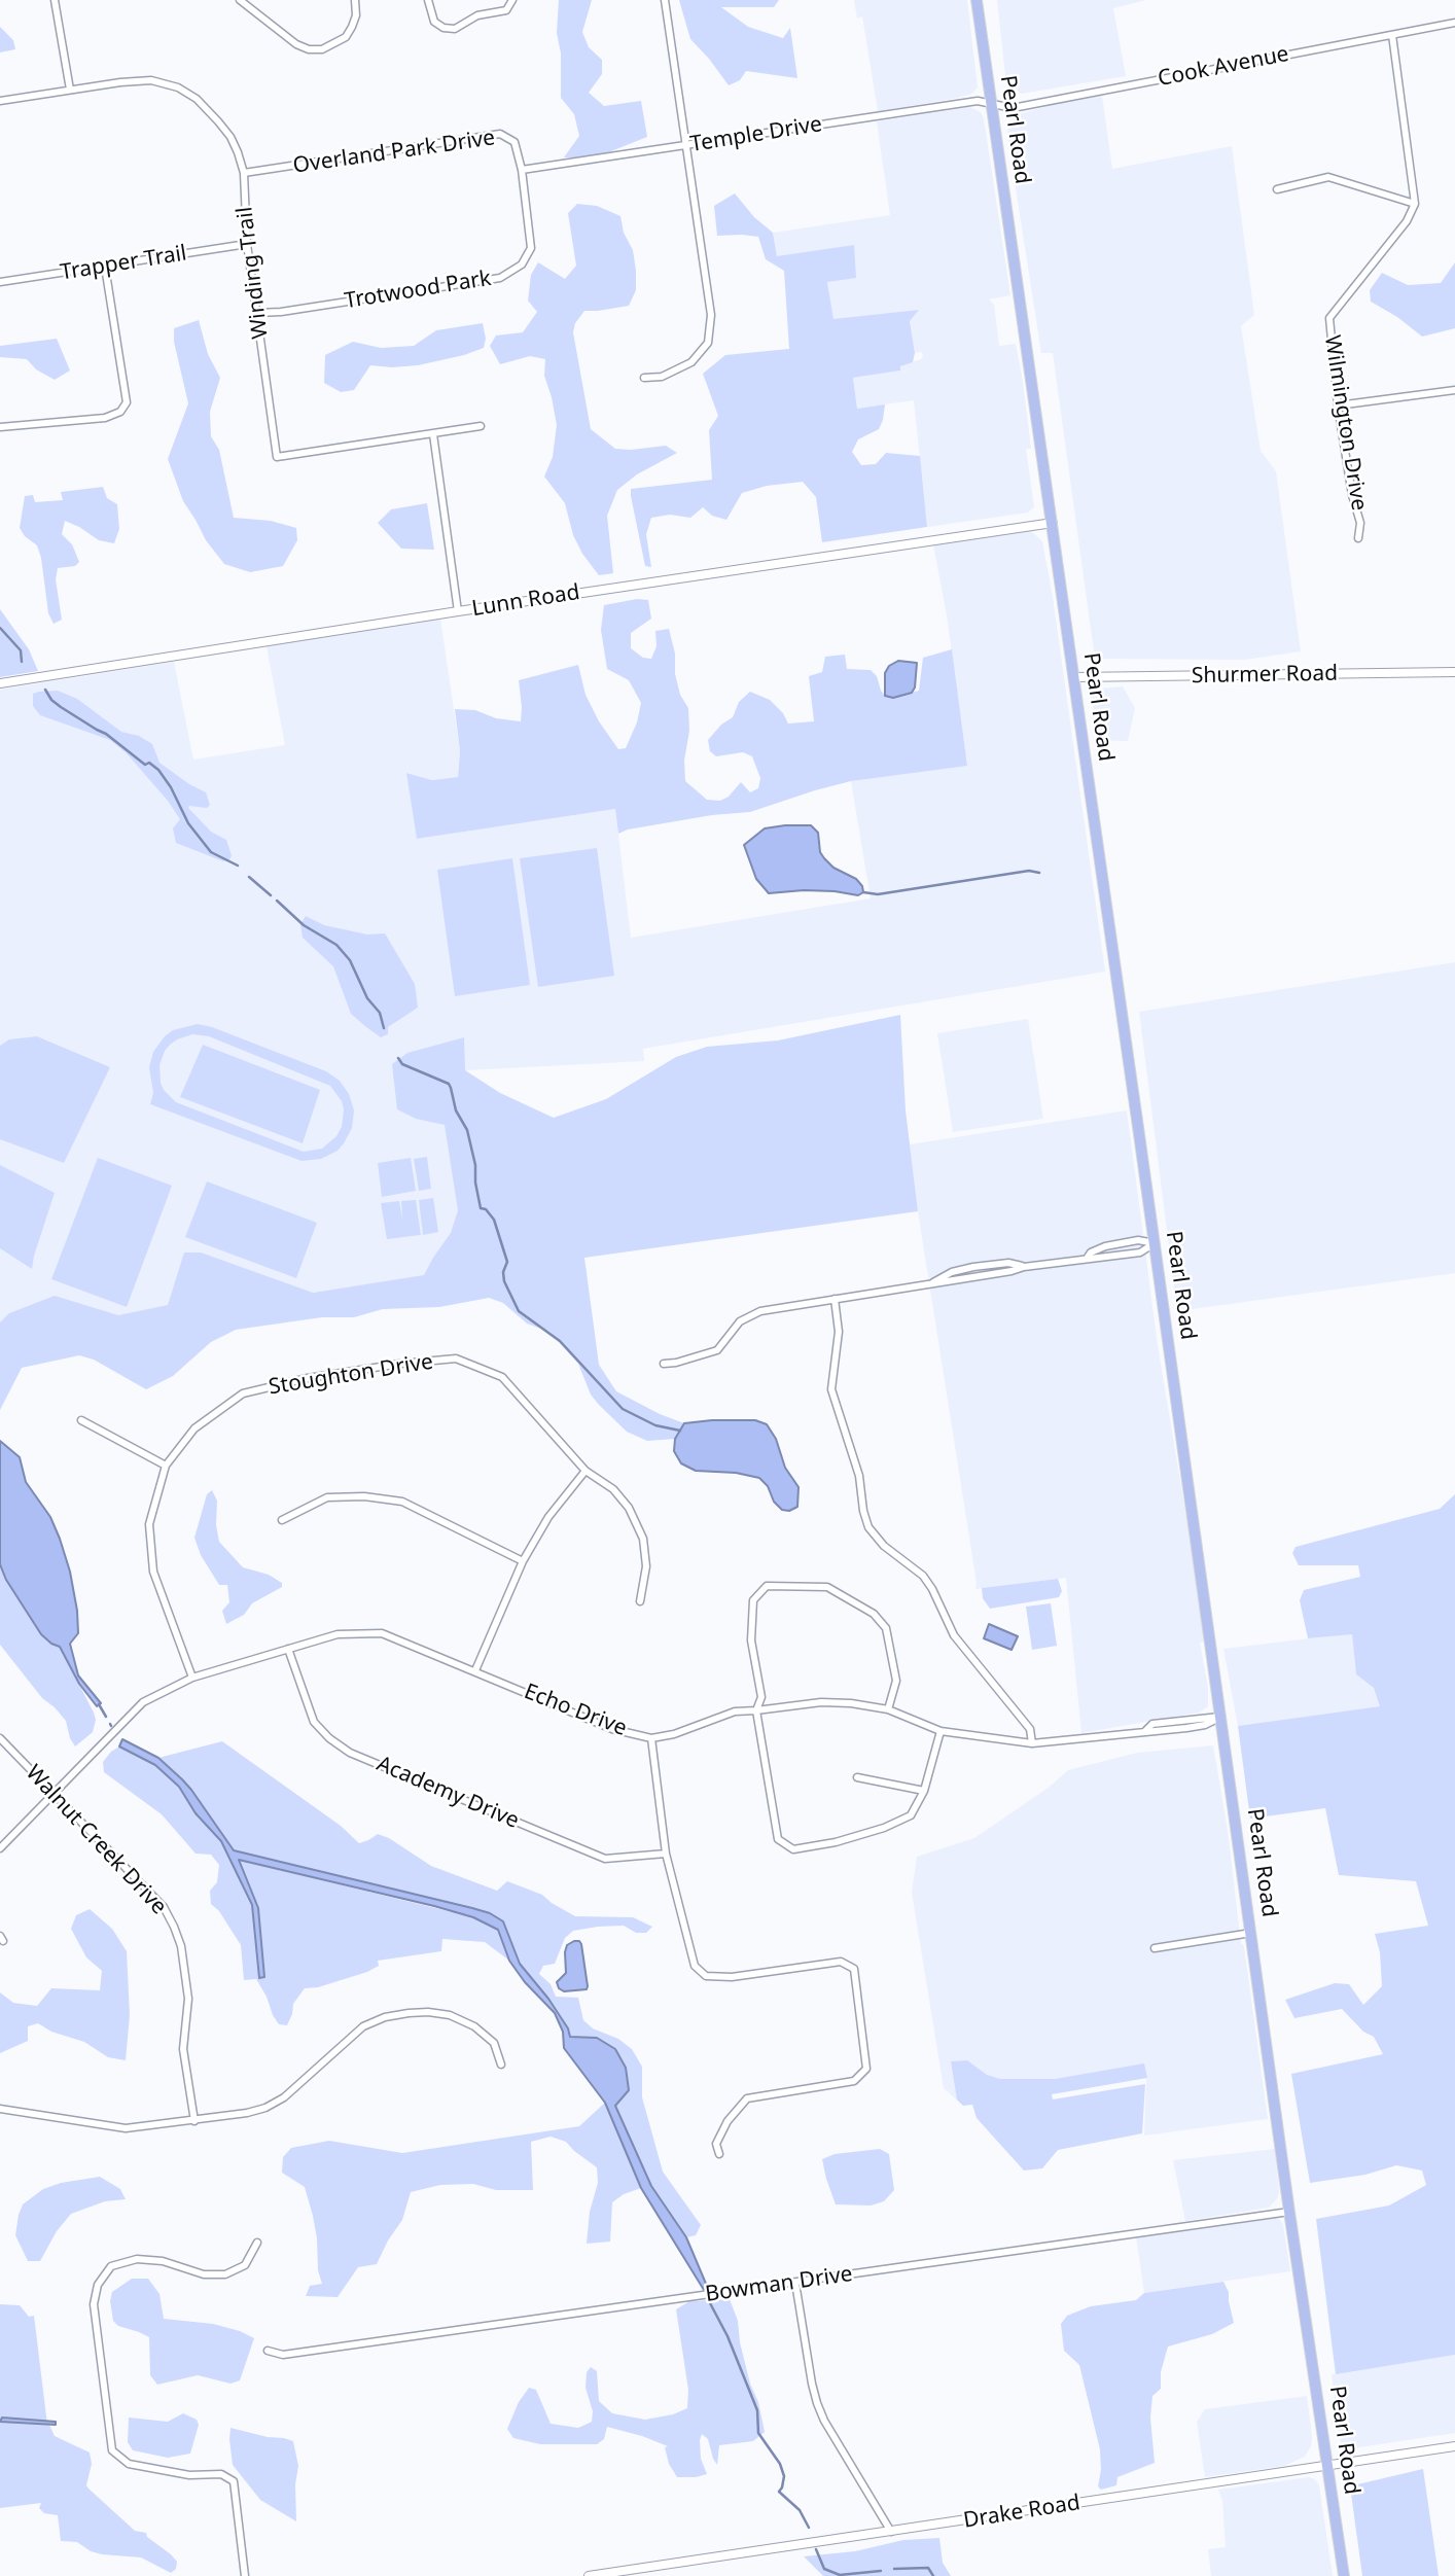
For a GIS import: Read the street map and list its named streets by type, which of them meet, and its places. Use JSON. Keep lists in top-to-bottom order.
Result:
{
  "streets": {
    "main road": ["Pearl Road"],
    "street": [
      "Cook Avenue",
      "Temple Drive",
      "Overland Park Drive",
      "Trapper Trail",
      "Winding Trail",
      "Trotwood Park",
      "Wilmington Drive",
      "Lunn Road",
      "Shurmer Road",
      "Stoughton Drive",
      "Echo Drive",
      "Academy Drive",
      "Walnut Creek Drive",
      "Bowman Drive",
      "Drake Road"
    ]
  },
  "crossings": [
    ["Cook Avenue", "Pearl Road"],
    ["Cook Avenue", "Temple Drive"],
    ["Pearl Road", "Temple Drive"],
    ["Pearl Road", "Lunn Road"],
    ["Pearl Road", "Shurmer Road"],
    ["Pearl Road", "Echo Drive"],
    ["Pearl Road", "Bowman Drive"],
    ["Pearl Road", "Drake Road"],
    ["Temple Drive", "Overland Park Drive"],
    ["Temple Drive", "Trotwood Park"],
    ["Overland Park Drive", "Winding Trail"],
    ["Overland Park Drive", "Trotwood Park"],
    ["Trapper Trail", "Winding Trail"],
    ["Winding Trail", "Trotwood Park"],
    ["Stoughton Drive", "Echo Drive"],
    ["Echo Drive", "Academy Drive"],
    ["Echo Drive", "Walnut Creek Drive"]
  ]
}
